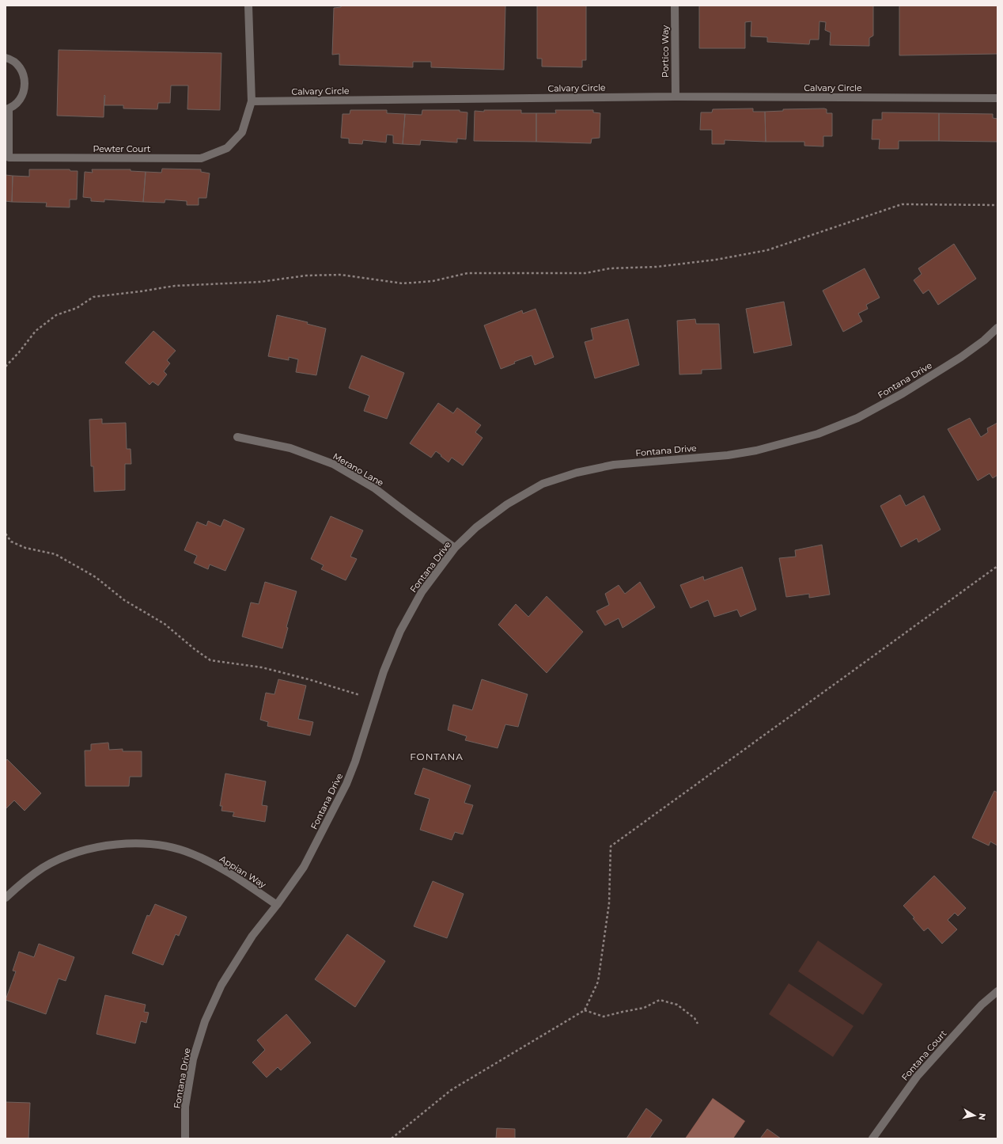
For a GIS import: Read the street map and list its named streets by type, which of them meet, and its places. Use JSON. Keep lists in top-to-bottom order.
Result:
{
  "streets": {
    "street": [
      "Portico Way",
      "Calvary Circle",
      "Pewter Court",
      "Fontana Drive",
      "Merano Lane",
      "Appian Way",
      "Fontana Court"
    ]
  },
  "crossings": [
    ["Portico Way", "Calvary Circle"],
    ["Calvary Circle", "Pewter Court"],
    ["Fontana Drive", "Merano Lane"],
    ["Fontana Drive", "Appian Way"]
  ],
  "districts": ["FONTANA"],
  "north": "right"
}
